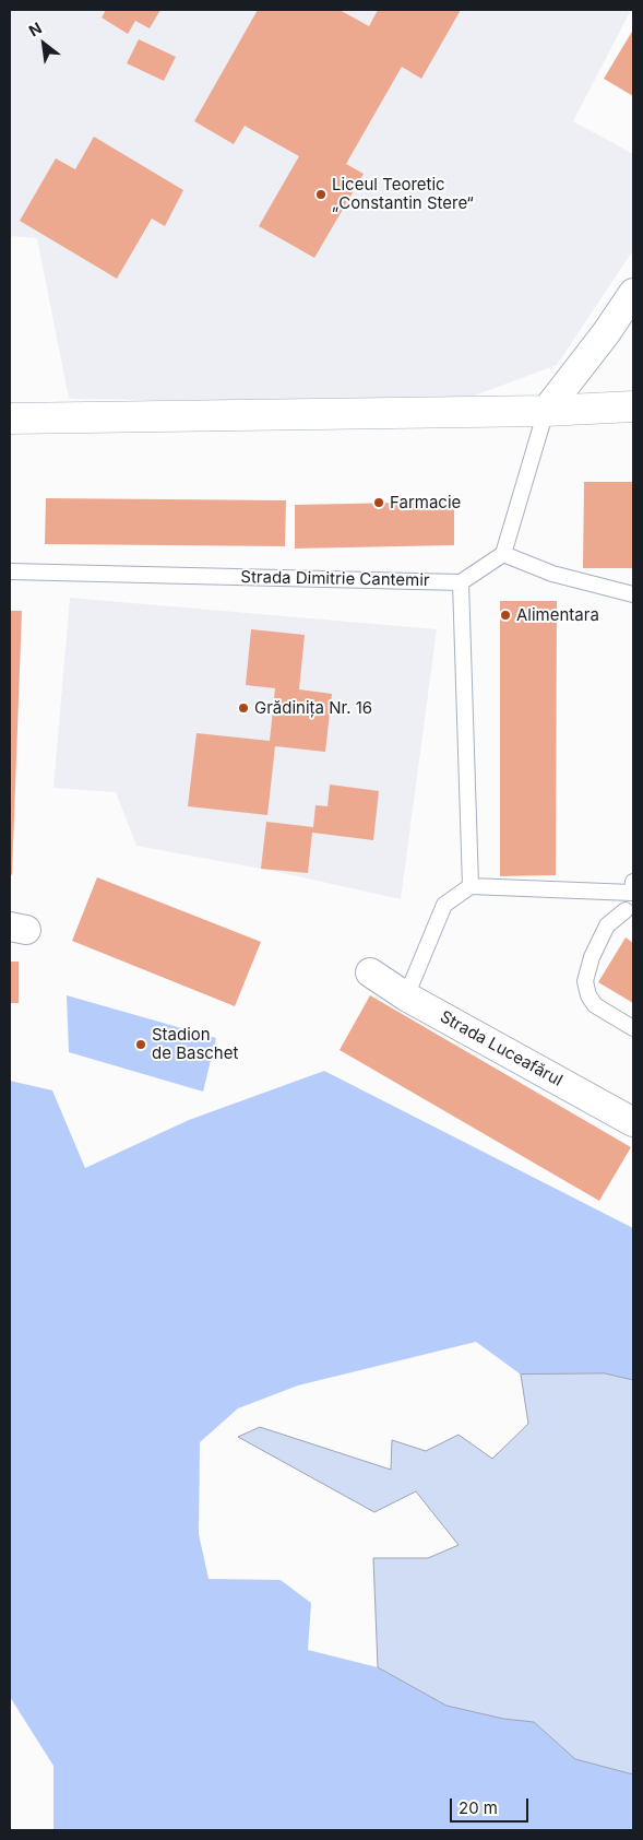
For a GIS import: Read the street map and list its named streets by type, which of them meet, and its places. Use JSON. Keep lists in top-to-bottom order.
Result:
{
  "streets": {
    "street": ["Strada Luceafărul"],
    "lane": ["Strada Dimitrie Cantemir"]
  },
  "places": [
    "Liceul Teoretic „Constantin Stere“",
    "Farmacie",
    "Alimentara",
    "Grădinița Nr. 16",
    "Stadion de Baschet"
  ],
  "scale_bar": "20 m",
  "north": "top left"
}
